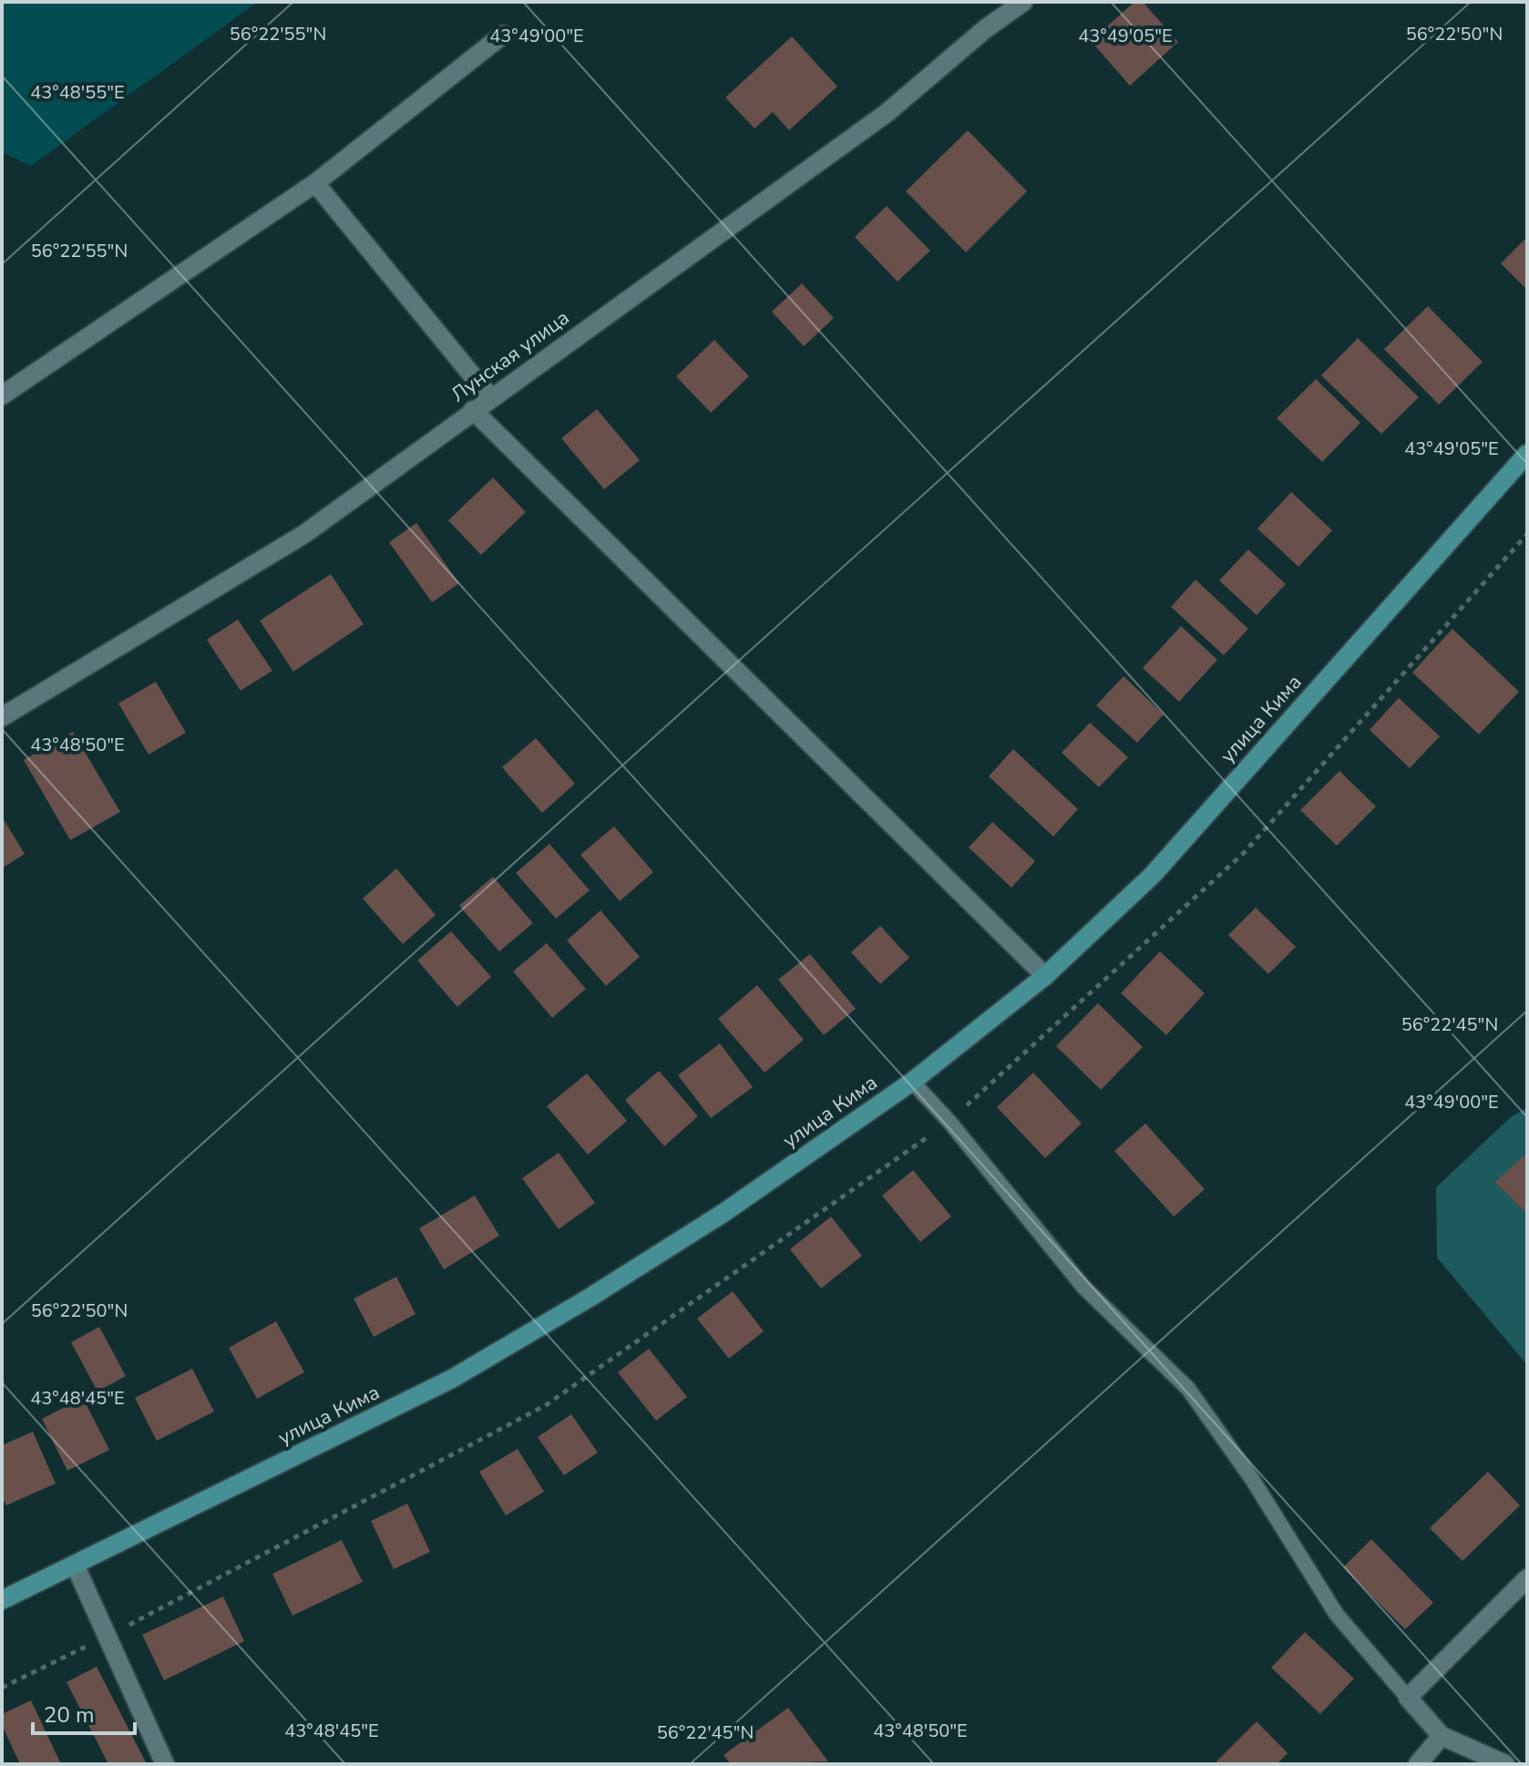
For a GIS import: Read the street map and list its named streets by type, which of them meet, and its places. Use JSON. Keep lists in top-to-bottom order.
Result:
{
  "streets": {
    "main road": ["улица Кима"],
    "street": ["Лунская улица"]
  },
  "scale_bar": "20 m",
  "coordinates": [
    "56°22'55\"N",
    "56°22'50\"N",
    "43°49'00\"E",
    "43°49'05\"E",
    "43°48'55\"E",
    "43°48'50\"E",
    "56°22'45\"N",
    "43°48'45\"E"
  ]
}
